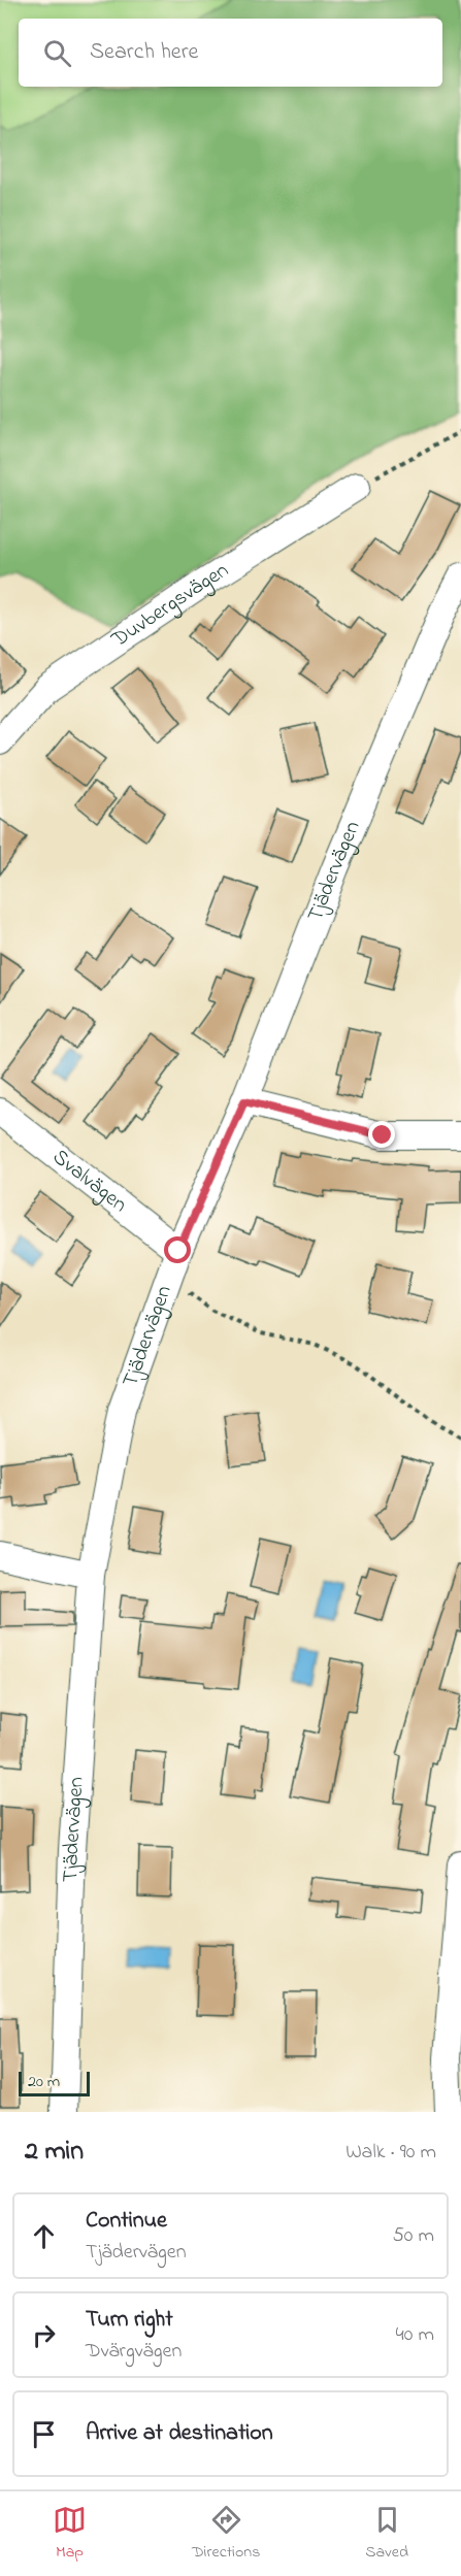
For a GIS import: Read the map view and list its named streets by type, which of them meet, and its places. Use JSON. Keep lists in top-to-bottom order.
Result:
{
  "streets": {
    "street": ["Duvbergsvägen", "Tjädervägen", "Svalvägen"]
  },
  "crossings": [
    ["Tjädervägen", "Svalvägen"]
  ],
  "scale_bar": "20 m",
  "page": {
    "search": "Search here",
    "scale": "20 m",
    "heading": ["2 min", "Walk · 90 m"],
    "list": [
      ["Continue", "Tjädervägen", "50 m"],
      ["Turn right", "Dvärgvägen", "40 m"],
      "Arrive at destination"
    ],
    "nav": ["Map", "Directions", "Saved"]
  }
}
